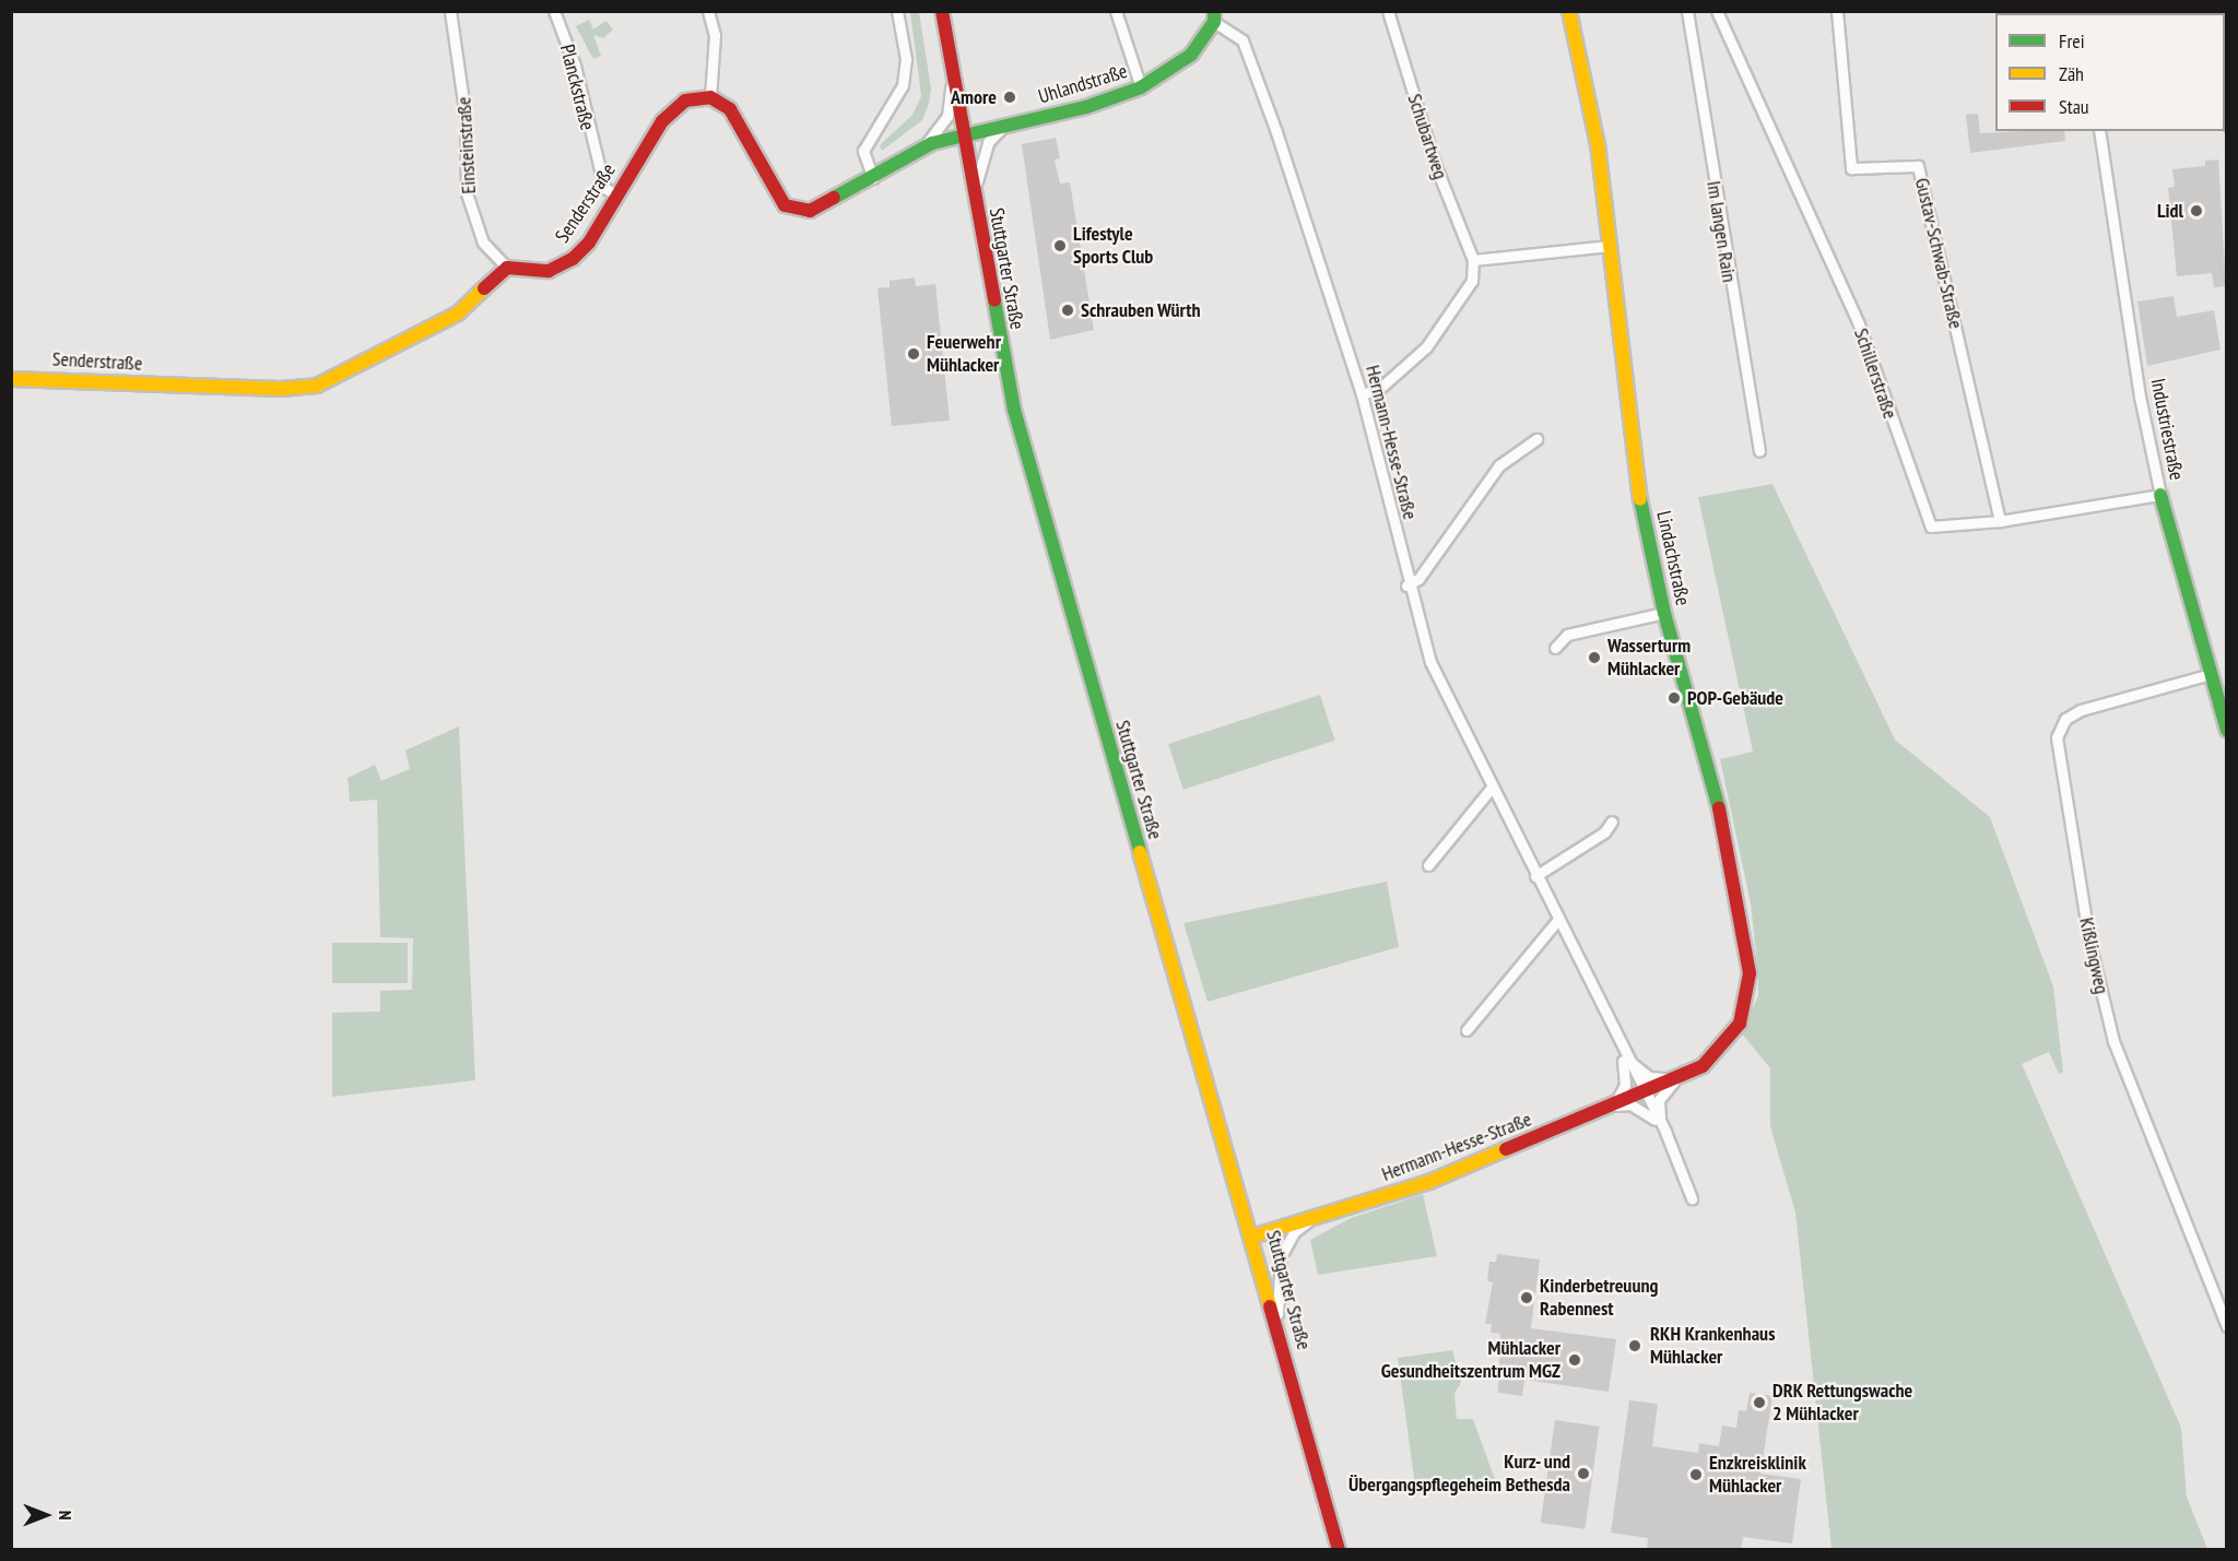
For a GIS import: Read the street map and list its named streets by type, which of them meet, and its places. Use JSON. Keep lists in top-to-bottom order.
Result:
{
  "streets": {
    "street": [
      "Uhlandstraße",
      "Planckstraße",
      "Schubartweg",
      "Einsteinstraße",
      "Senderstraße",
      "Im langen Rain",
      "Gustav-Schwab-Straße",
      "Stuttgarter Straße",
      "Schillerstraße",
      "Industriestraße",
      "Hermann-Hesse-Straße",
      "Lindachstraße",
      "Kißlingweg"
    ]
  },
  "crossings": [
    ["Uhlandstraße", "Stuttgarter Straße"],
    ["Uhlandstraße", "Hermann-Hesse-Straße"],
    ["Planckstraße", "Senderstraße"],
    ["Einsteinstraße", "Senderstraße"],
    ["Gustav-Schwab-Straße", "Schillerstraße"],
    ["Stuttgarter Straße", "Hermann-Hesse-Straße"],
    ["Schillerstraße", "Industriestraße"],
    ["Industriestraße", "Kißlingweg"],
    ["Hermann-Hesse-Straße", "Lindachstraße"]
  ],
  "places": [
    "Amore",
    "Lidl",
    "Lifestyle Sports Club",
    "Schrauben Würth",
    "Feuerwehr Mühlacker",
    "Wasserturm Mühlacker",
    "POP-Gebäude",
    "Kinderbetreuung Rabennest",
    "RKH Krankenhaus Mühlacker",
    "Mühlacker Gesundheitszentrum MGZ",
    "DRK Rettungswache 2 Mühlacker",
    "Kurz- und Übergangspflegeheim Bethesda",
    "Enzkreisklinik Mühlacker"
  ],
  "legend": ["Frei", "Zäh", "Stau"],
  "north": "right"
}
